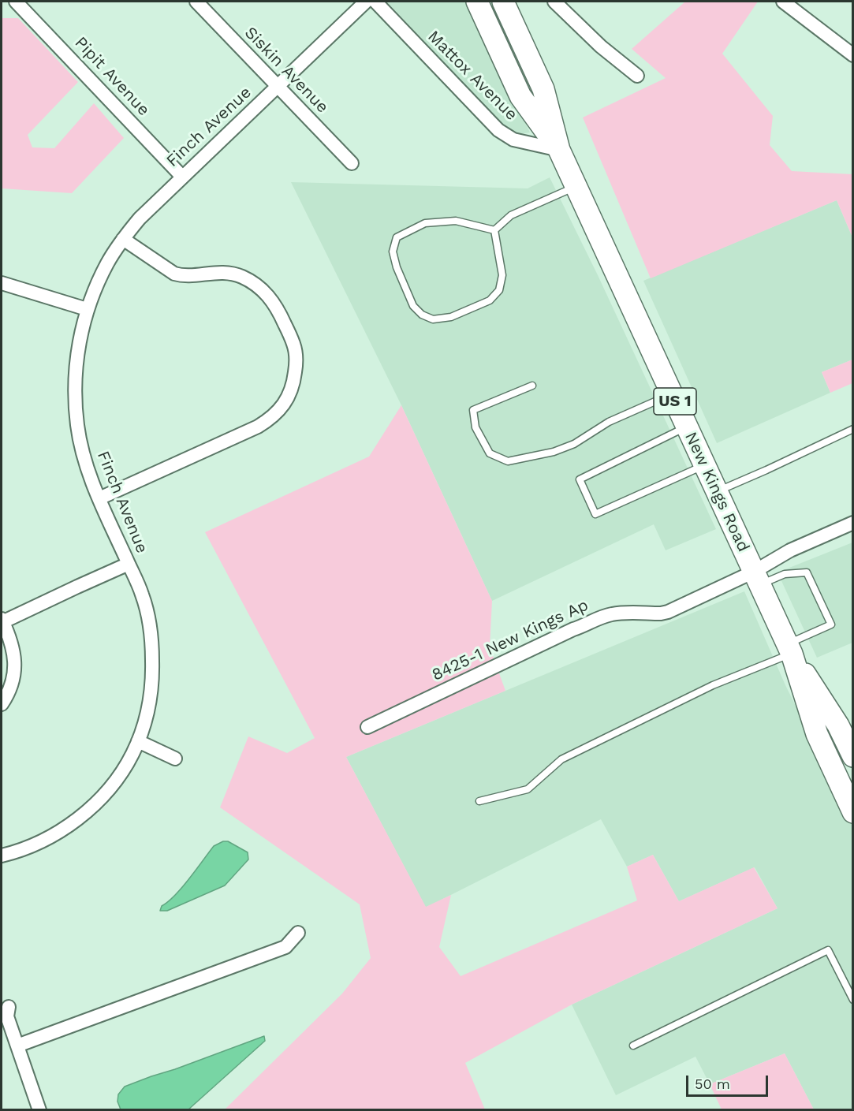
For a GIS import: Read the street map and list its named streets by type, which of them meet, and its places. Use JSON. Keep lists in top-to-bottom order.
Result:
{
  "streets": {
    "highway": ["US 1", "New Kings Road"],
    "street": [
      "Siskin Avenue",
      "Mattox Avenue",
      "Pipit Avenue",
      "Finch Avenue",
      "8425-1 New Kings Ap"
    ]
  },
  "crossings": [
    ["Siskin Avenue", "Finch Avenue"],
    ["Mattox Avenue", "New Kings Road"],
    ["Pipit Avenue", "Finch Avenue"],
    ["New Kings Road", "8425-1 New Kings Ap"]
  ],
  "scale_bar": "50 m"
}
